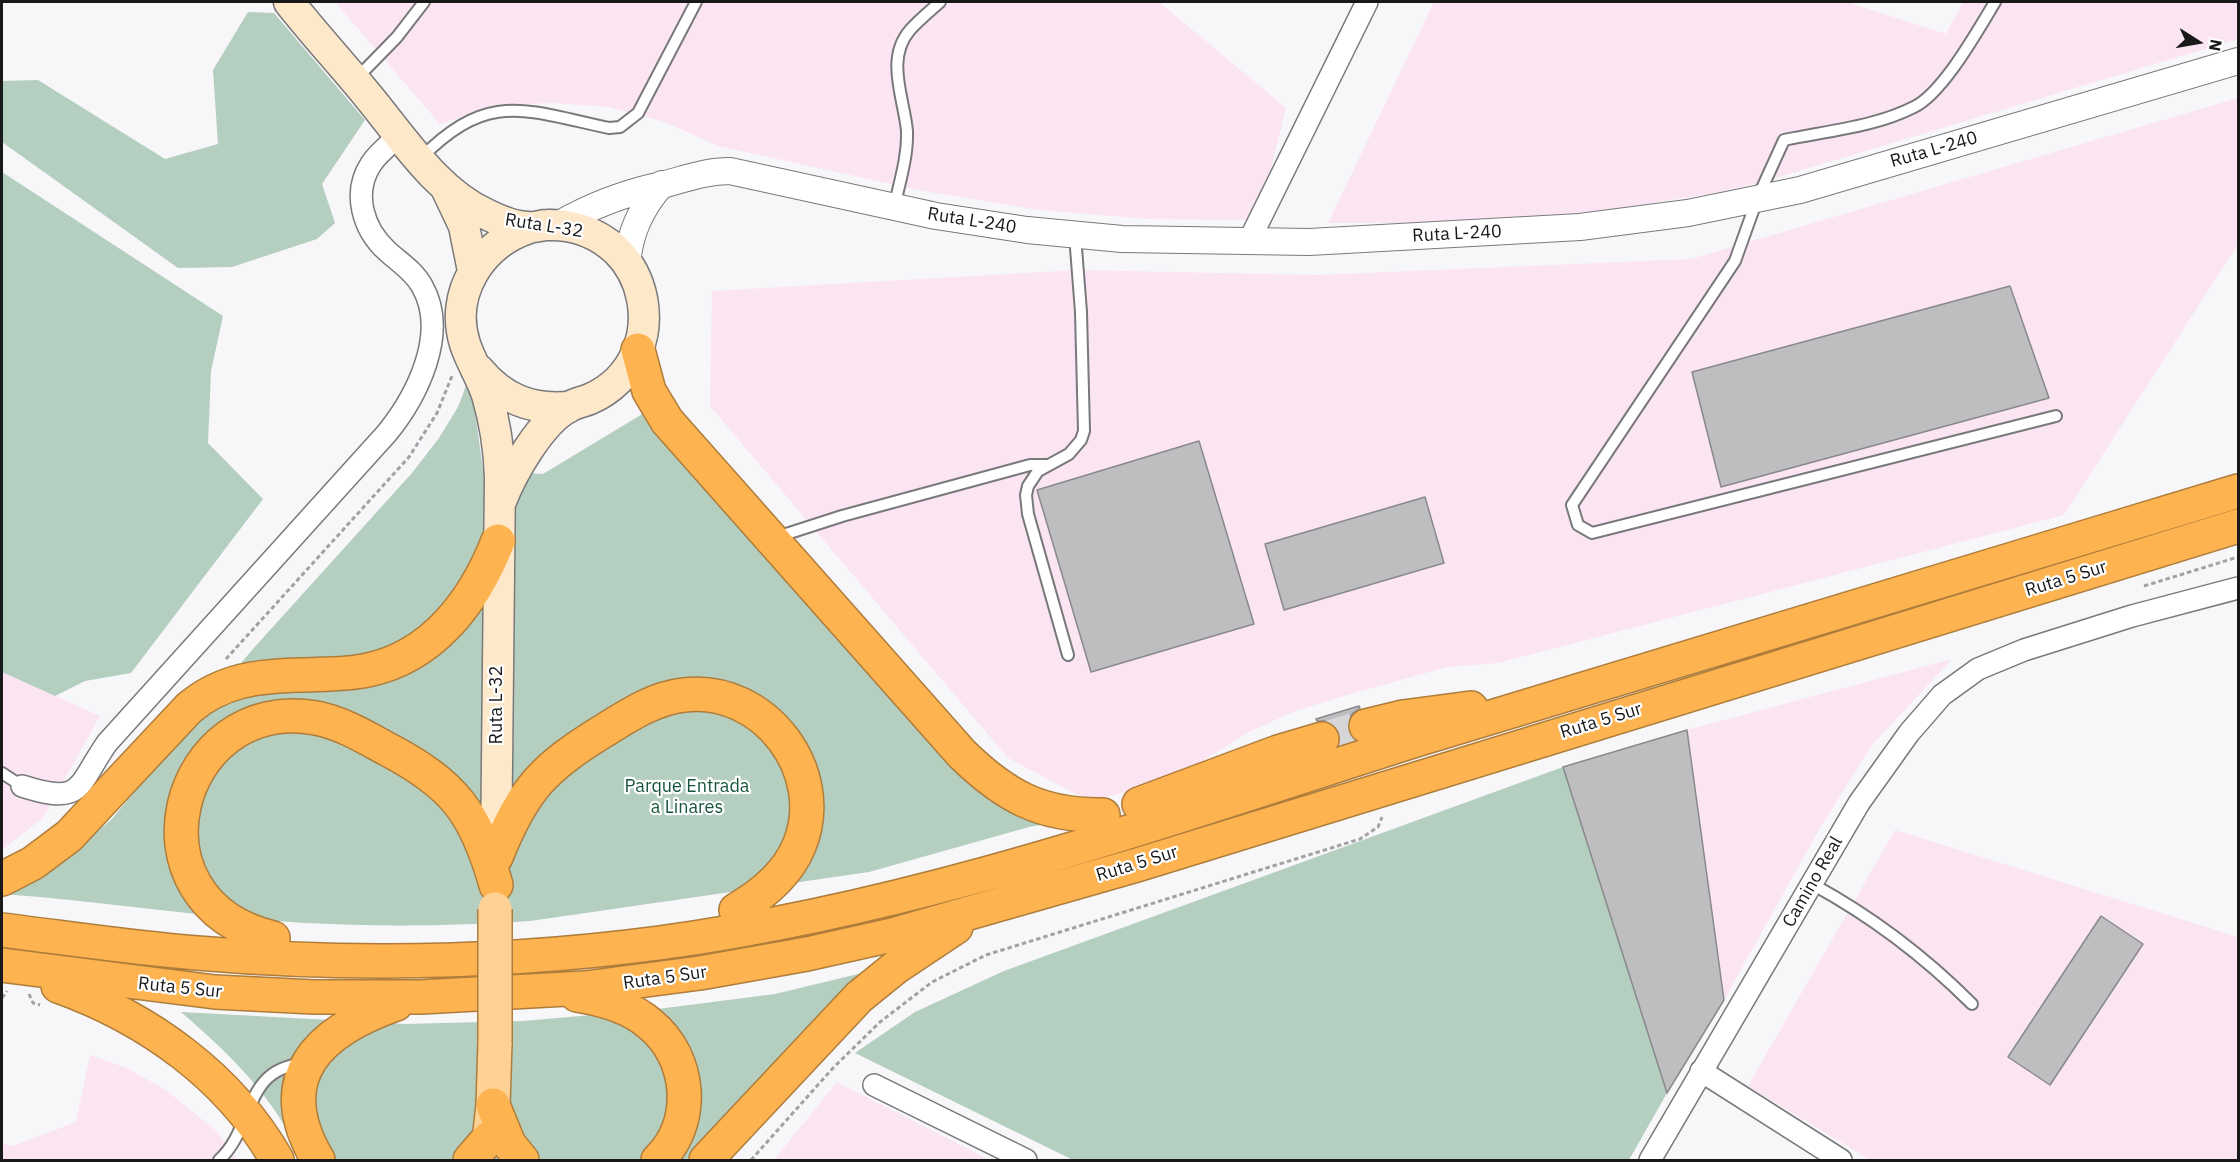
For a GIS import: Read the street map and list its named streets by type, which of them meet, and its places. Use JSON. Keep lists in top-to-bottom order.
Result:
{
  "streets": {
    "highway": ["Ruta 5 Sur"],
    "main road": ["Ruta L-32"],
    "street": ["Ruta L-240", "Camino Real"]
  },
  "crossings": [
    ["Ruta L-240", "Ruta L-32"]
  ],
  "parks": ["Parque Entrada a Linares"],
  "north": "right"
}
